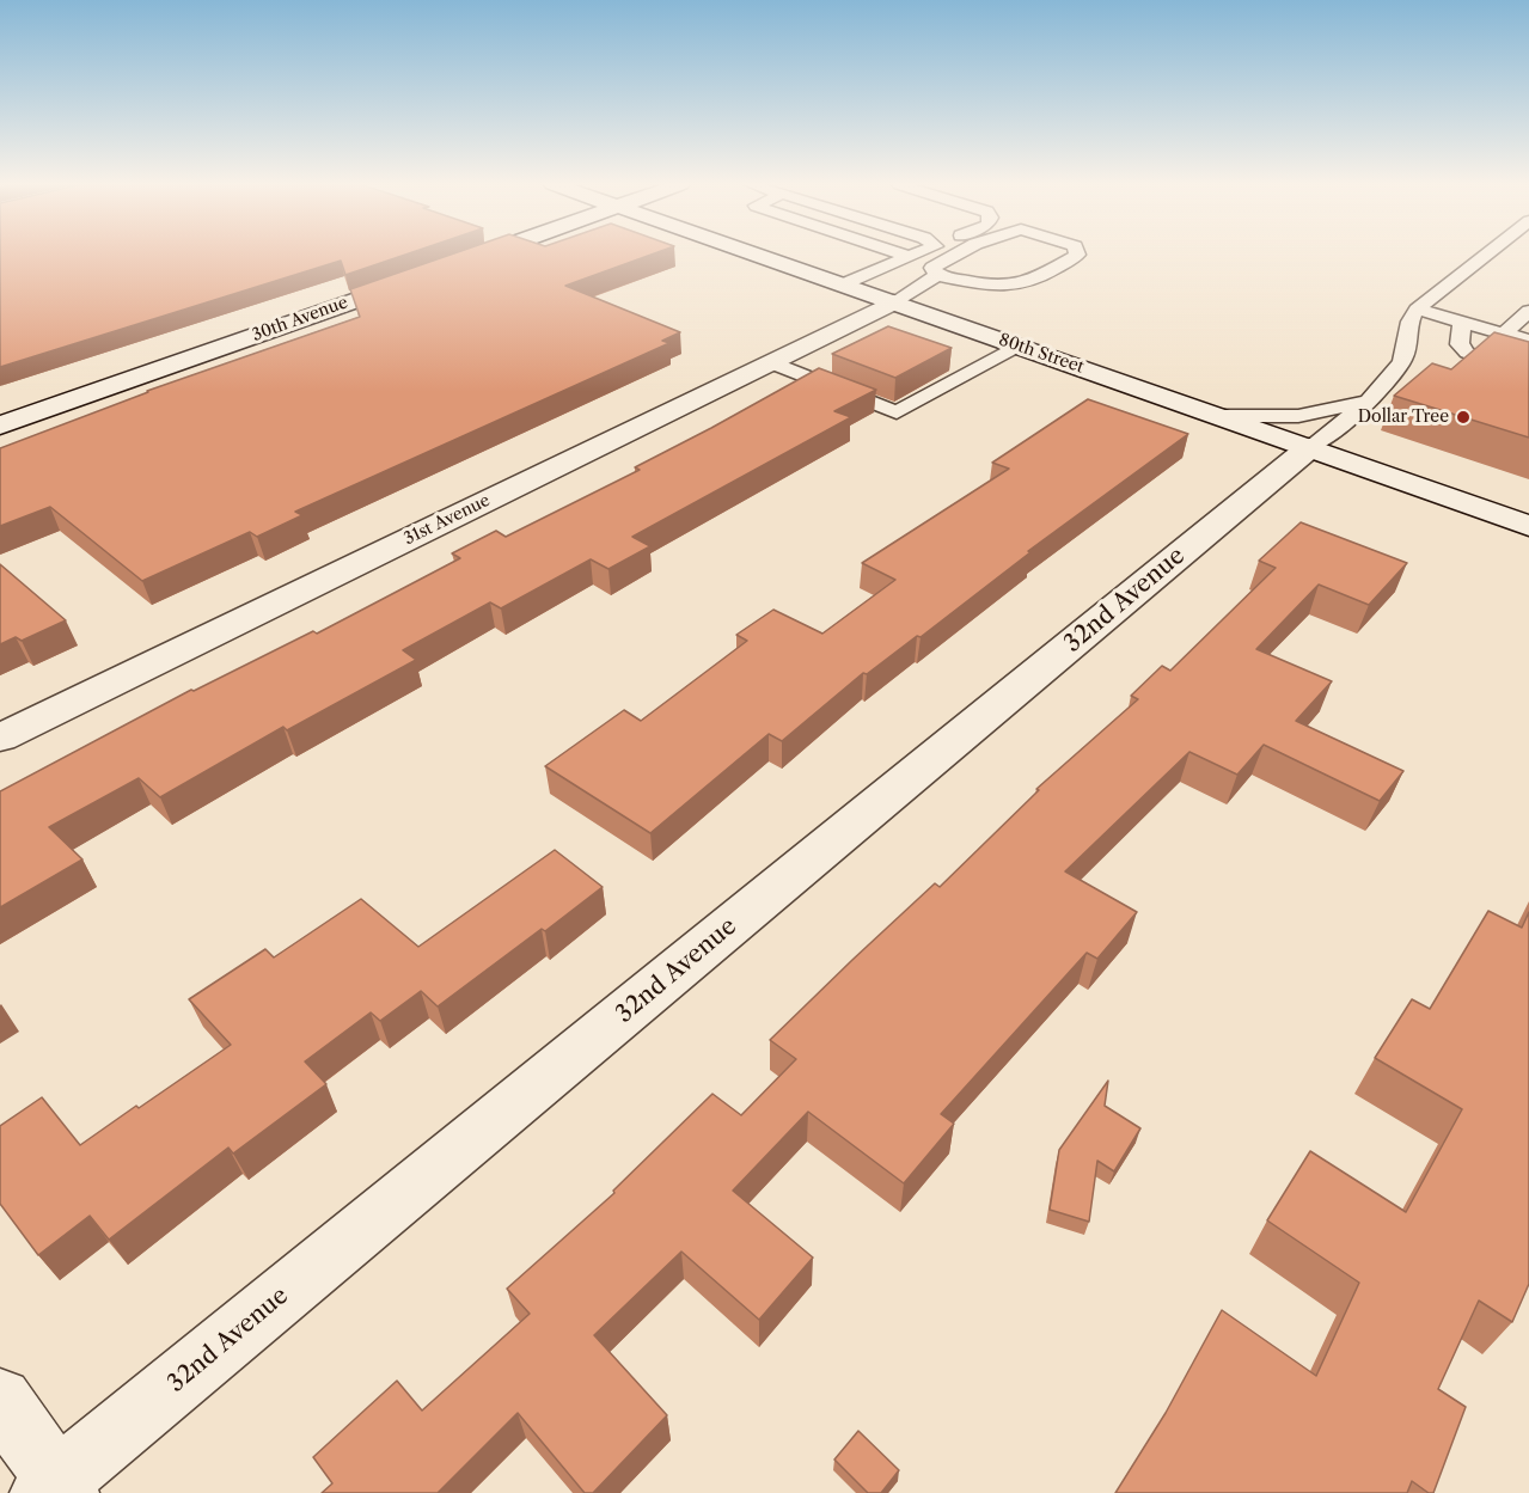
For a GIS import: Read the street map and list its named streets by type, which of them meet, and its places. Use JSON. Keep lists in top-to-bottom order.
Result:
{
  "streets": {
    "street": [
      "30th Avenue",
      "80th Street",
      "31st Avenue",
      "32nd Avenue"
    ]
  },
  "crossings": [
    ["80th Street", "31st Avenue"],
    ["80th Street", "32nd Avenue"]
  ],
  "places": ["Dollar Tree"]
}
